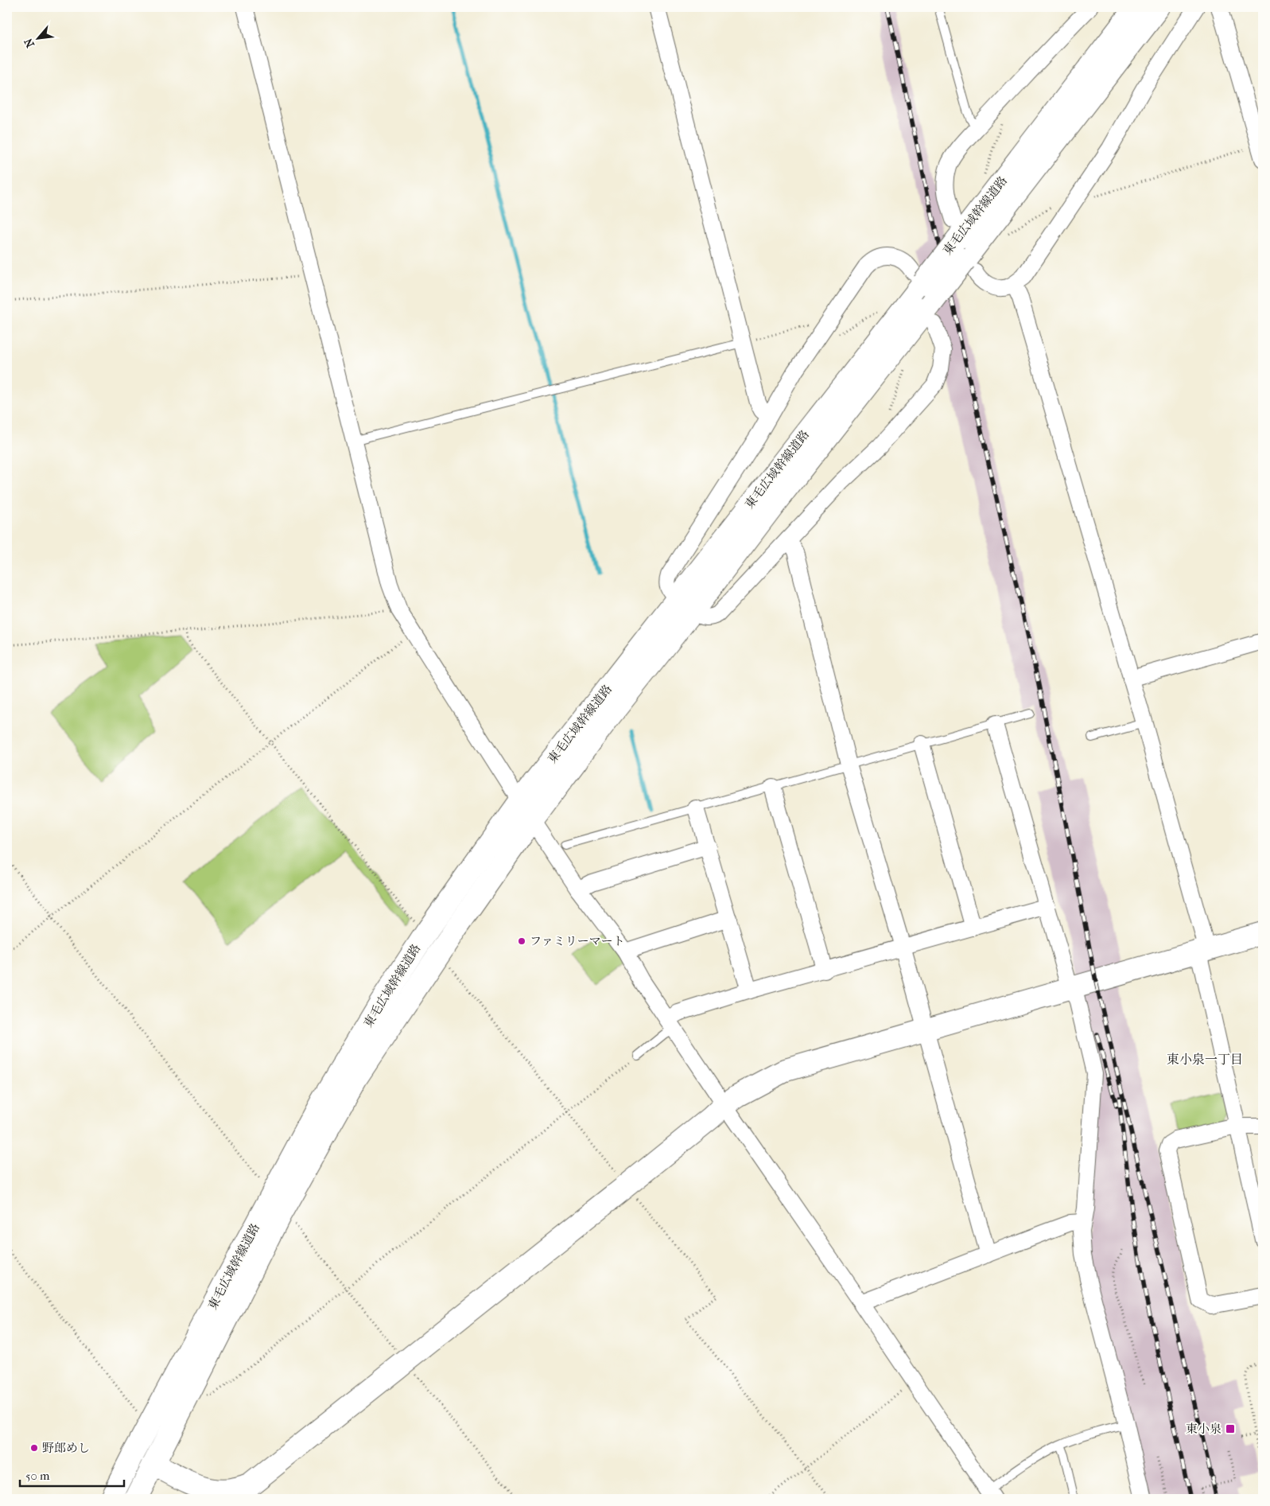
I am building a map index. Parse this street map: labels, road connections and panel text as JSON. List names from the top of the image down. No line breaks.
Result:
{"streets":{"main road":["東毛広域幹線道路"]},"districts":["東小泉一丁目"],"places":{"other":["ファミリーマート","野郎めし"],"transit":["東小泉"]},"scale_bar":"50 m","north":"bottom left"}
